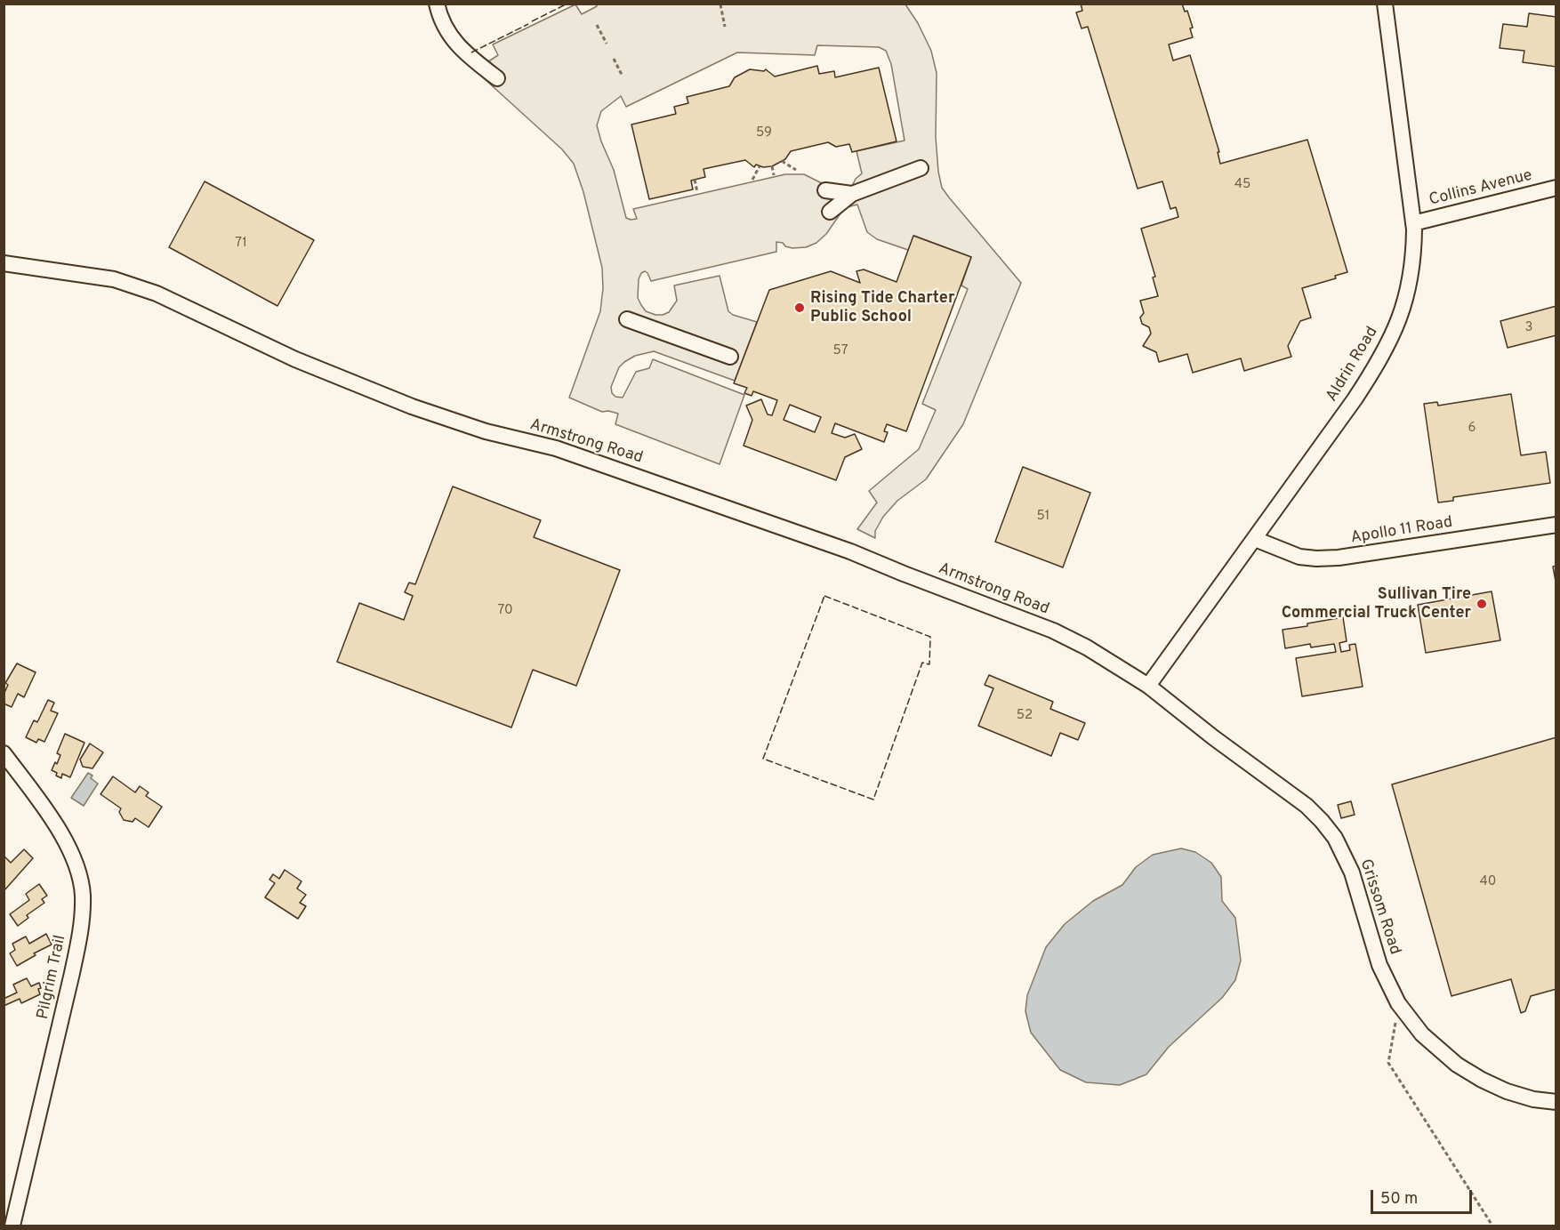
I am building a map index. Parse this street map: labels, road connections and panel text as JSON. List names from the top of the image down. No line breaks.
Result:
{"streets":{"street":["Collins Avenue","Aldrin Road","Armstrong Road","Apollo 11 Road","Grissom Road","Pilgrim Trail"]},"crossings":[["Collins Avenue","Aldrin Road"],["Aldrin Road","Armstrong Road"],["Aldrin Road","Apollo 11 Road"],["Aldrin Road","Grissom Road"],["Armstrong Road","Grissom Road"]],"places":["Rising Tide Charter Public School","Sullivan Tire Commercial Truck Center"],"house_numbers":["59","45","71","3","57","6","51","70","52","40"],"scale_bar":"50 m"}
